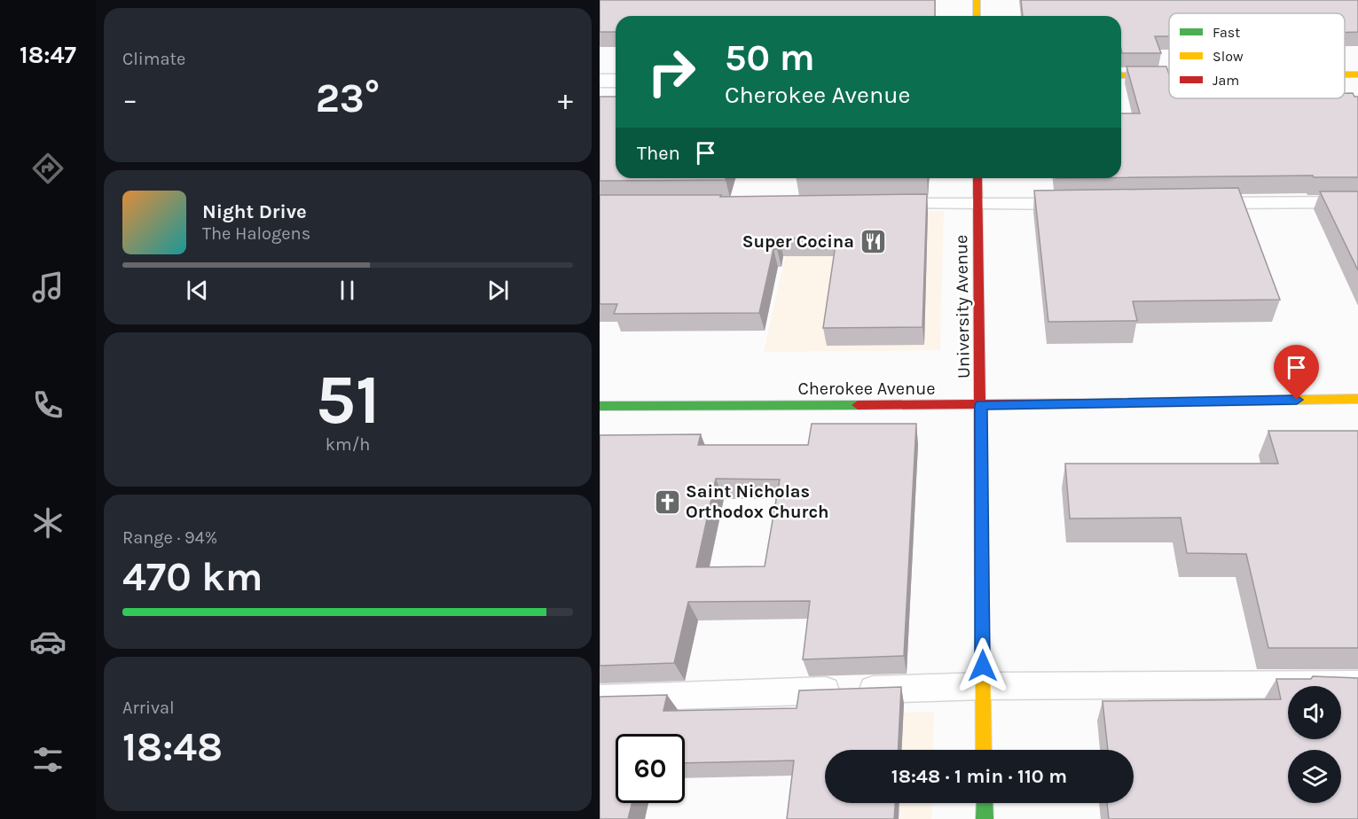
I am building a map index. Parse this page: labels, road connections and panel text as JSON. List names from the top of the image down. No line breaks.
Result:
{"streets":{"street":["University Avenue","Cherokee Avenue"]},"crossings":[["University Avenue","Cherokee Avenue"]],"places":{"restaurant":["Super Cocina"],"church":["Saint Nicholas Orthodox Church"]},"legend":["Fast","Slow","Jam"],"page":{"tabs":"18:47","tile":["Climate",["51","km/h"],["Range · 94%","470 km"],["Arrival","18:48"]],"turn":["50 m","Cherokee Avenue"],"heat":["−","23°","+"],"then":"Then","song":["Night Drive","The Halogens"],"limit":"60","trip":"18:48 · 1 min · 110 m"}}
